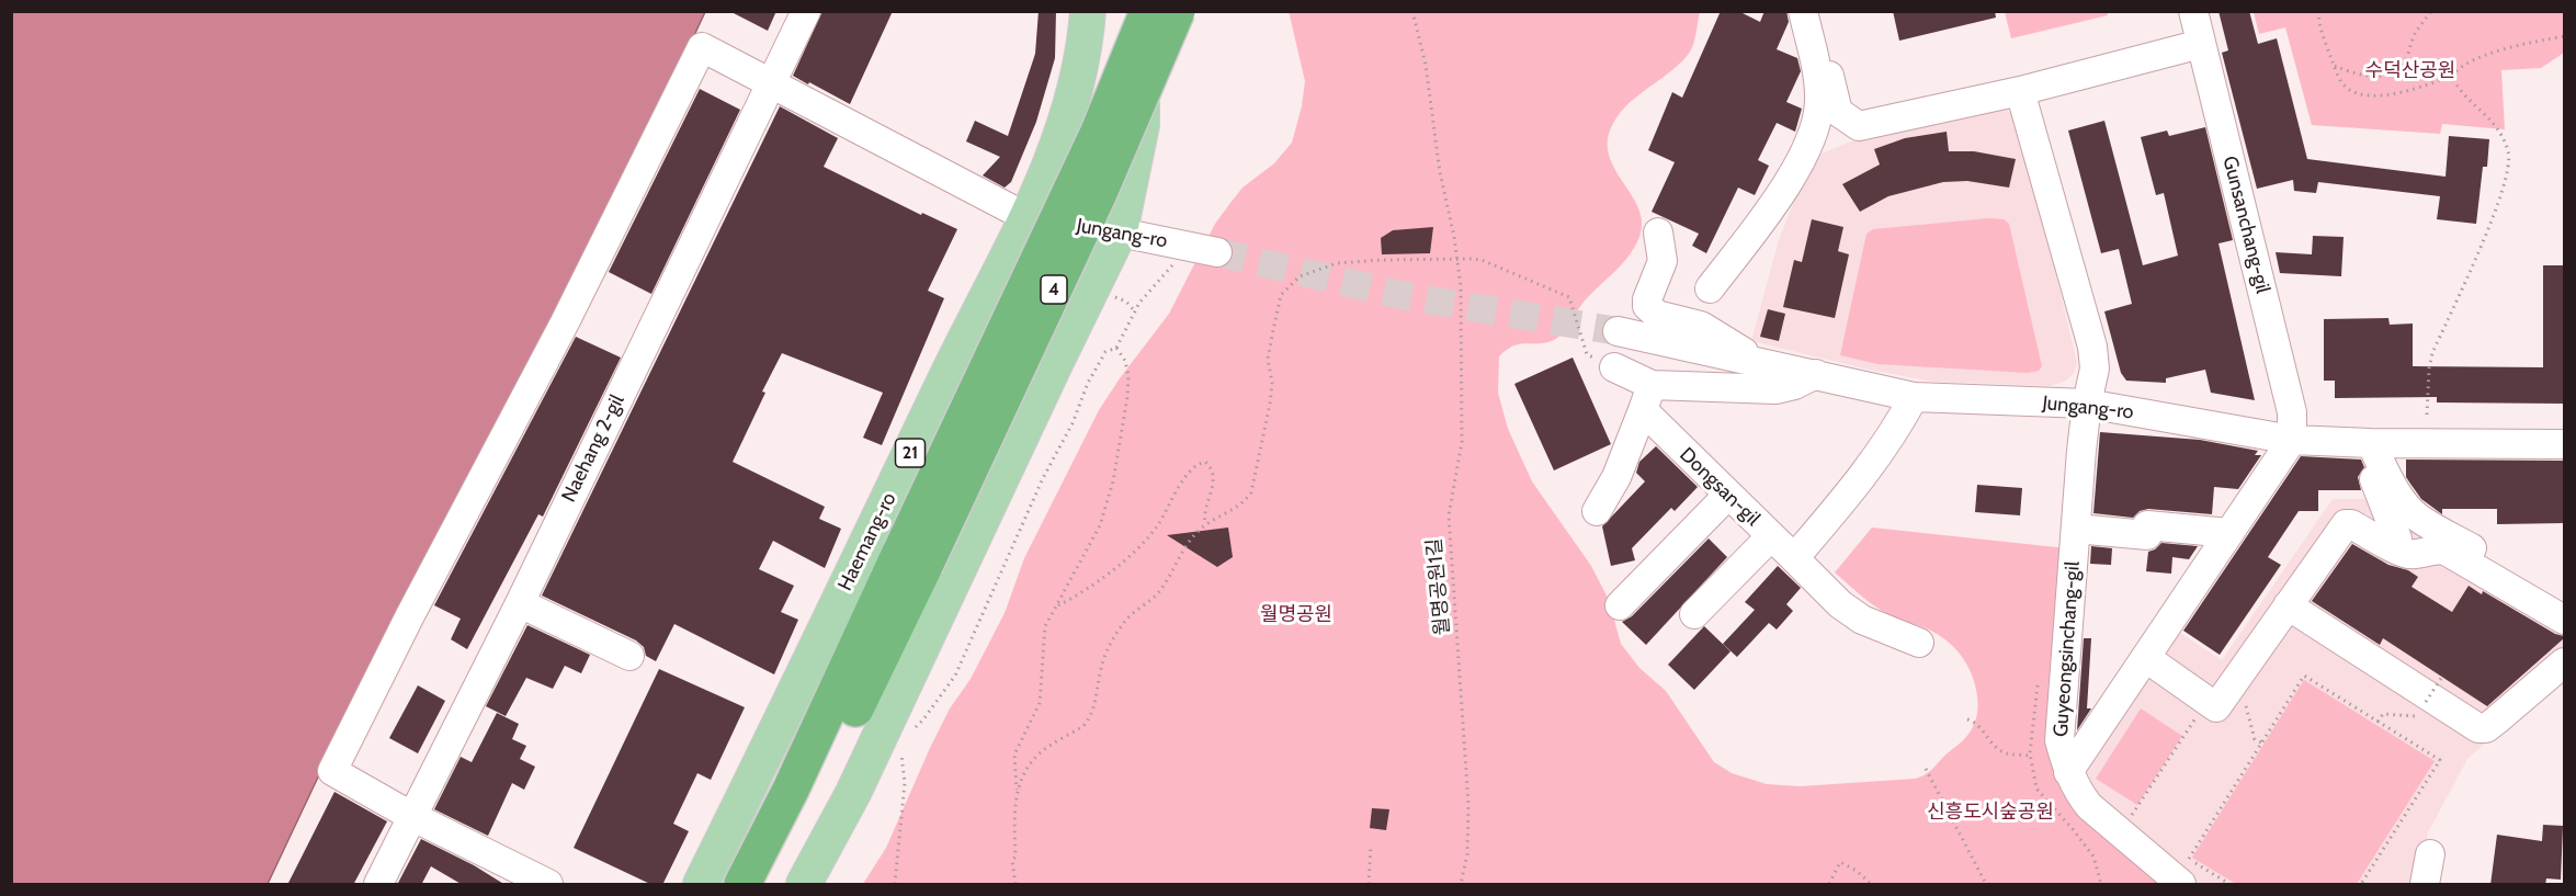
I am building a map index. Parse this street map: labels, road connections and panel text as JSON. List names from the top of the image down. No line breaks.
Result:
{"streets":{"highway":["4"],"main road":["21","Haemang-ro"],"street":["Gunsanchang-gil","Jungang-ro","Naehang 2-gil","Dongsan-gil","Guyeongsinchang-gil"],"path":["월명공원1길"]},"crossings":[["Gunsanchang-gil","Jungang-ro"],["Jungang-ro","Naehang 2-gil"],["Jungang-ro","Haemang-ro"],["Jungang-ro","Guyeongsinchang-gil"]],"parks":["수덕산공원","월명공원","신흥도시숲공원"]}
